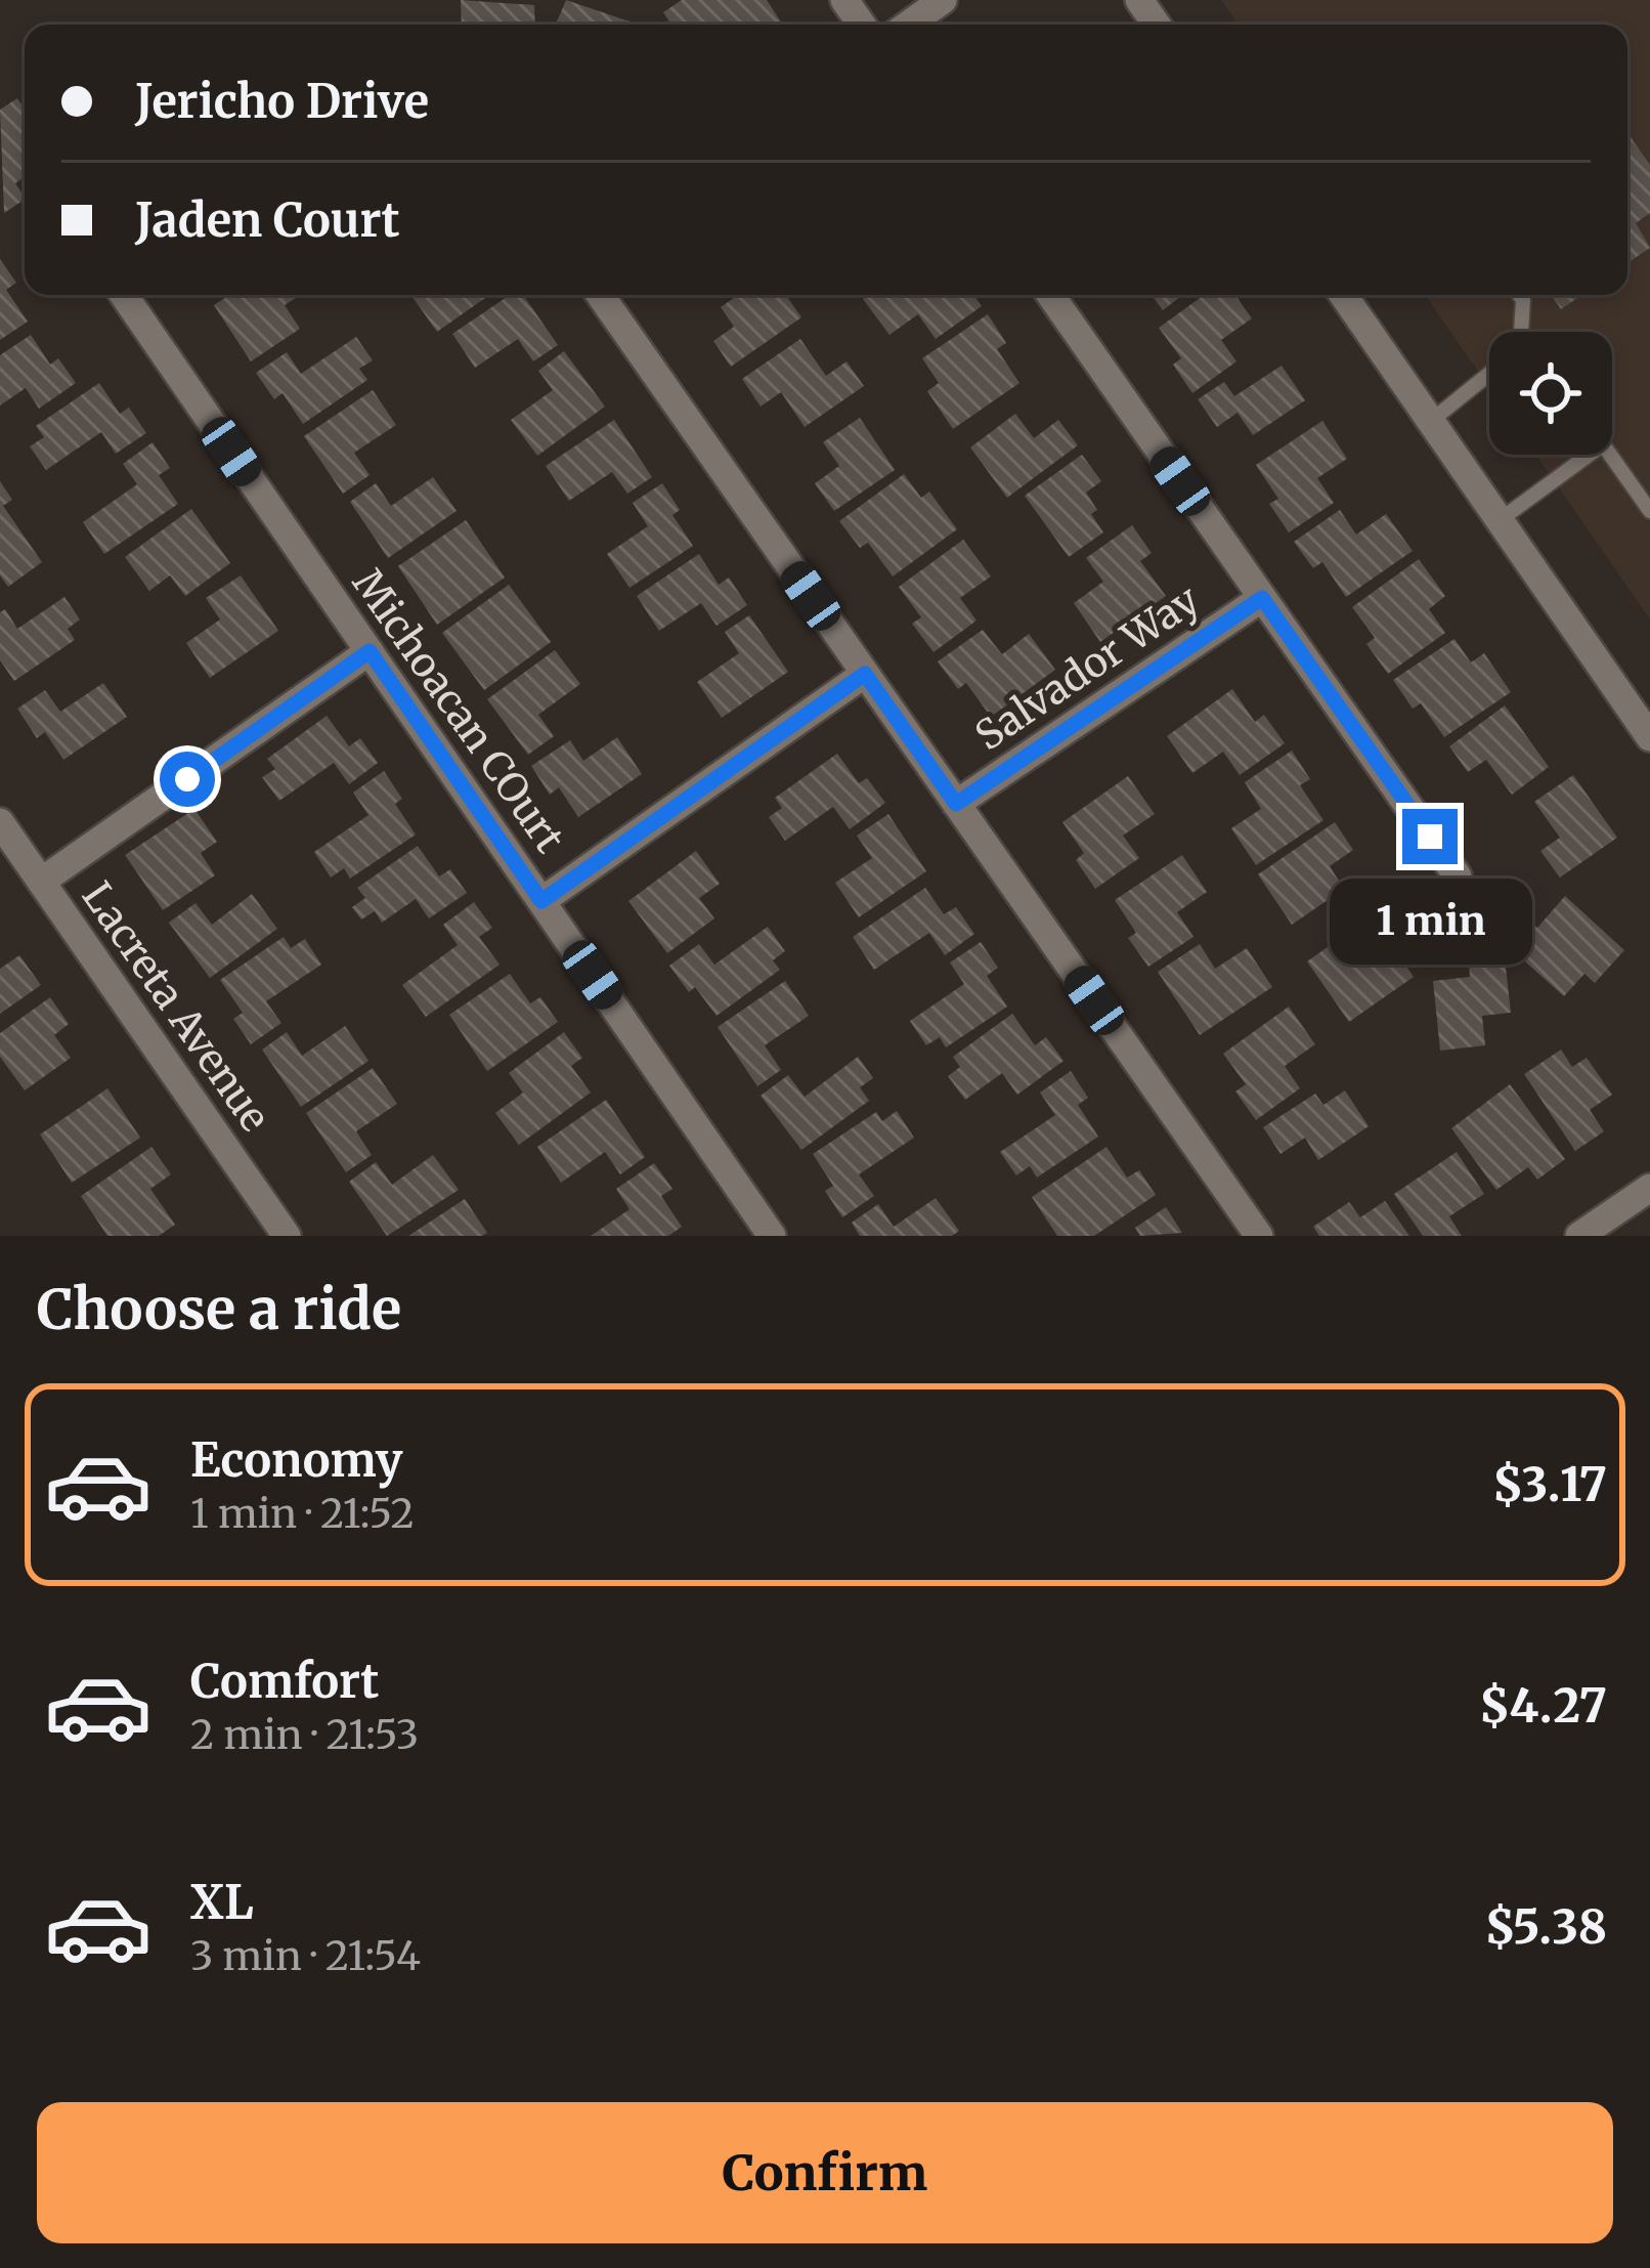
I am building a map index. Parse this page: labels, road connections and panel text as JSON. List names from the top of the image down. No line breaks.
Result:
{"streets":{"street":["Salvador Way","Michoacan COurt","Lacreta Avenue"]},"page":{"banner":["Jericho Drive","Jaden Court"],"bubble":"1 min","heading":"Choose a ride","list":[{"name":"Economy","note":"1 min · 21:52","value":"$3.17"},{"name":"Comfort","note":"2 min · 21:53","value":"$4.27"},{"name":"XL","note":"3 min · 21:54","value":"$5.38"}],"buttons":"Confirm"}}
